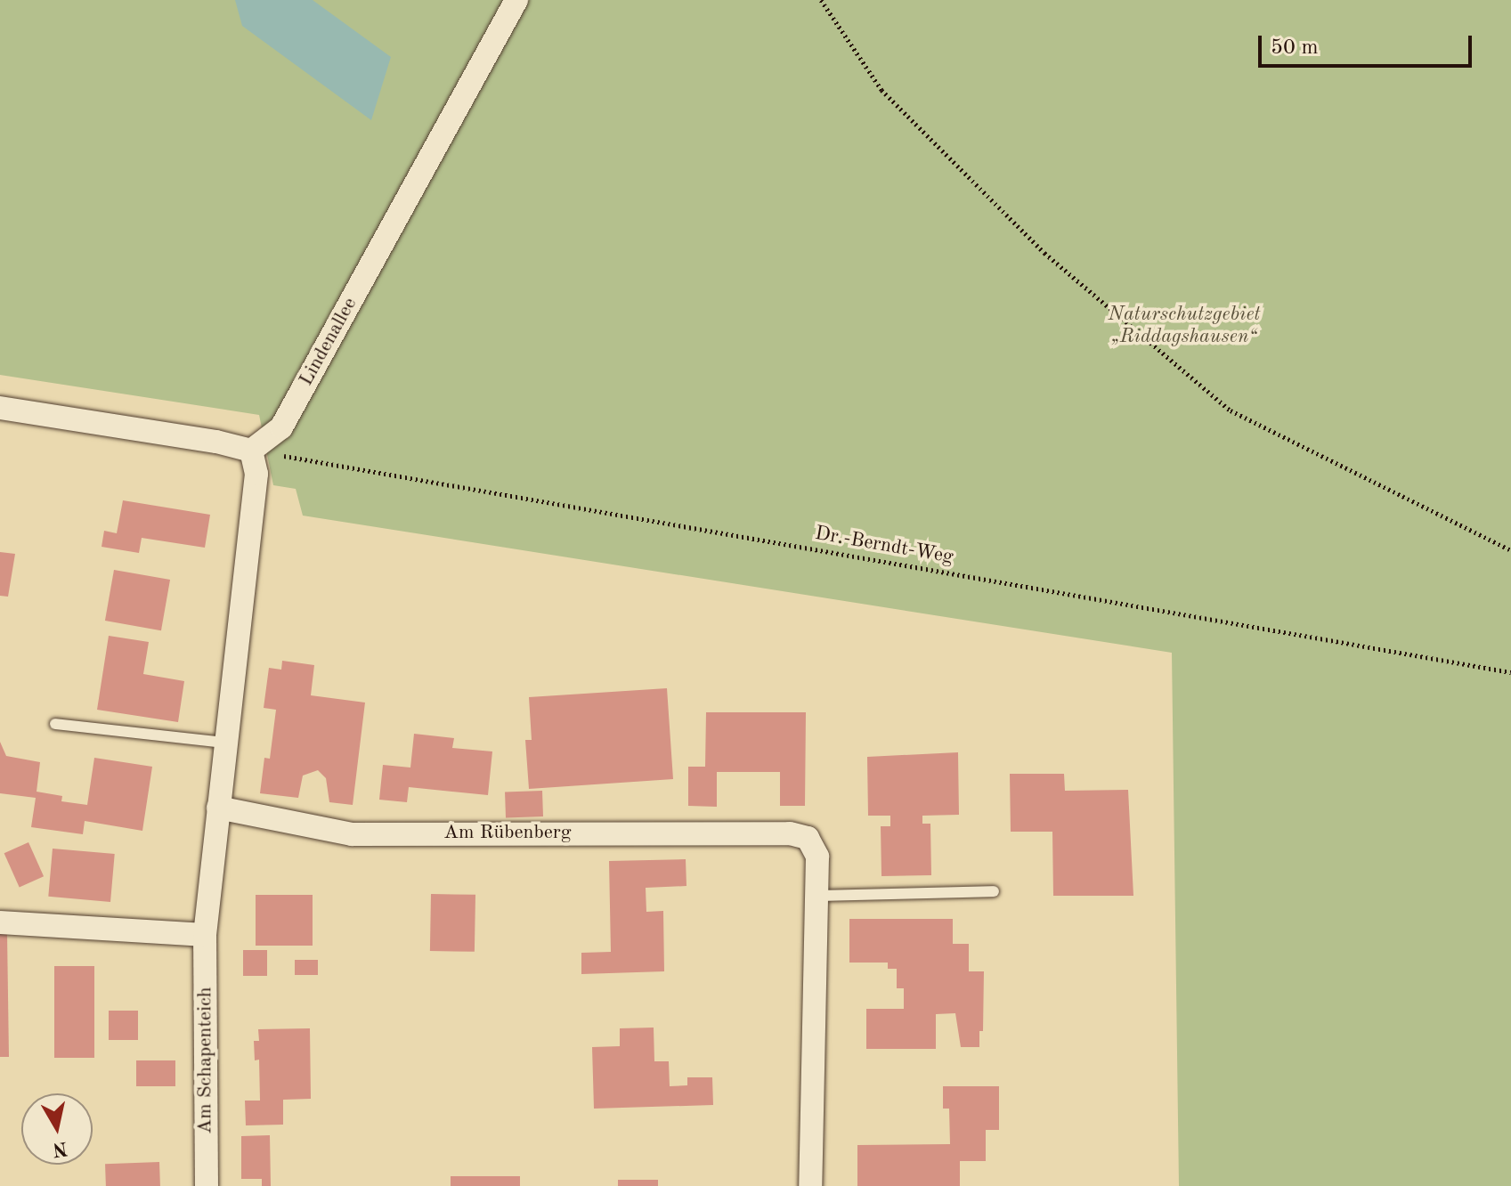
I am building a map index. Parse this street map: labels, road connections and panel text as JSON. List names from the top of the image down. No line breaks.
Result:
{"streets":{"street":["Lindenallee","Am Rübenberg","Am Schapenteich"],"path":["Dr.-Berndt-Weg"]},"crossings":[["Lindenallee","Dr.-Berndt-Weg"],["Am Rübenberg","Am Schapenteich"]],"parks":["Naturschutzgebiet „Riddagshausen“"],"scale_bar":"50 m","north":"bottom"}
